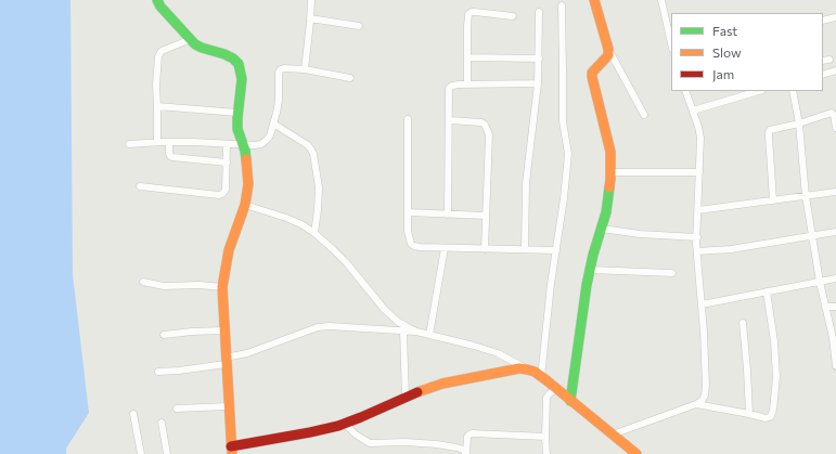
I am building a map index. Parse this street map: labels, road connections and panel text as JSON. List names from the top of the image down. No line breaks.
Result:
{"legend":["Fast","Slow","Jam"]}
